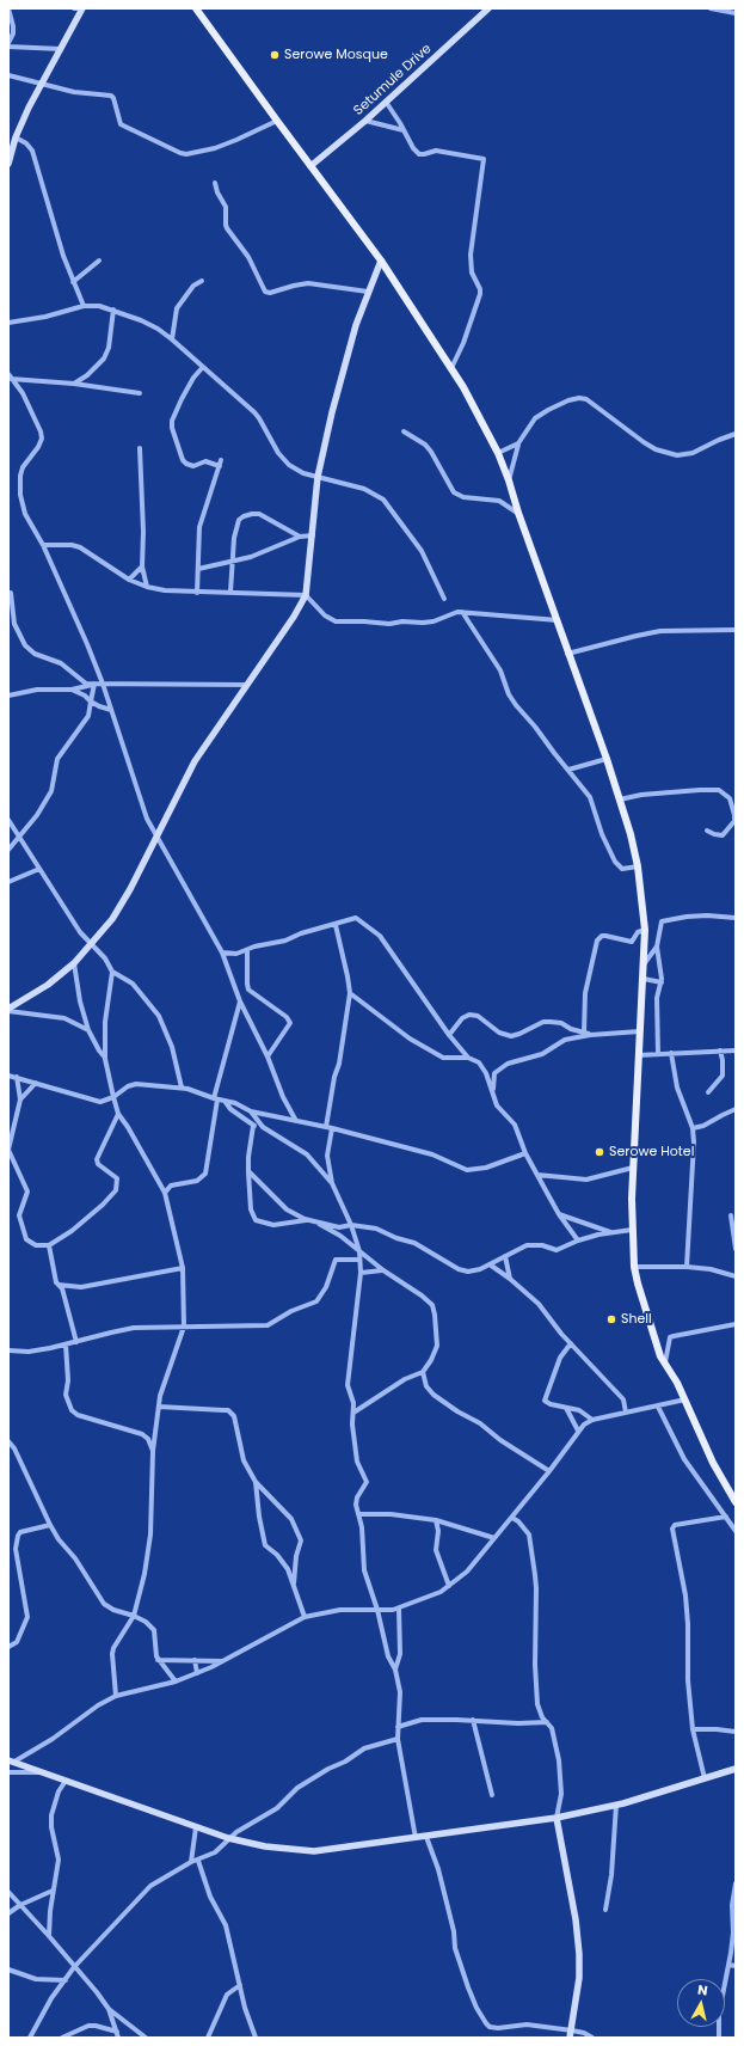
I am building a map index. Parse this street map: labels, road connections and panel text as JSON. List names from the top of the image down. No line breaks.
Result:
{"streets":{"street":["Setumule Drive"]},"places":["Serowe Mosque","Serowe Hotel","Shell"],"north":"top"}
